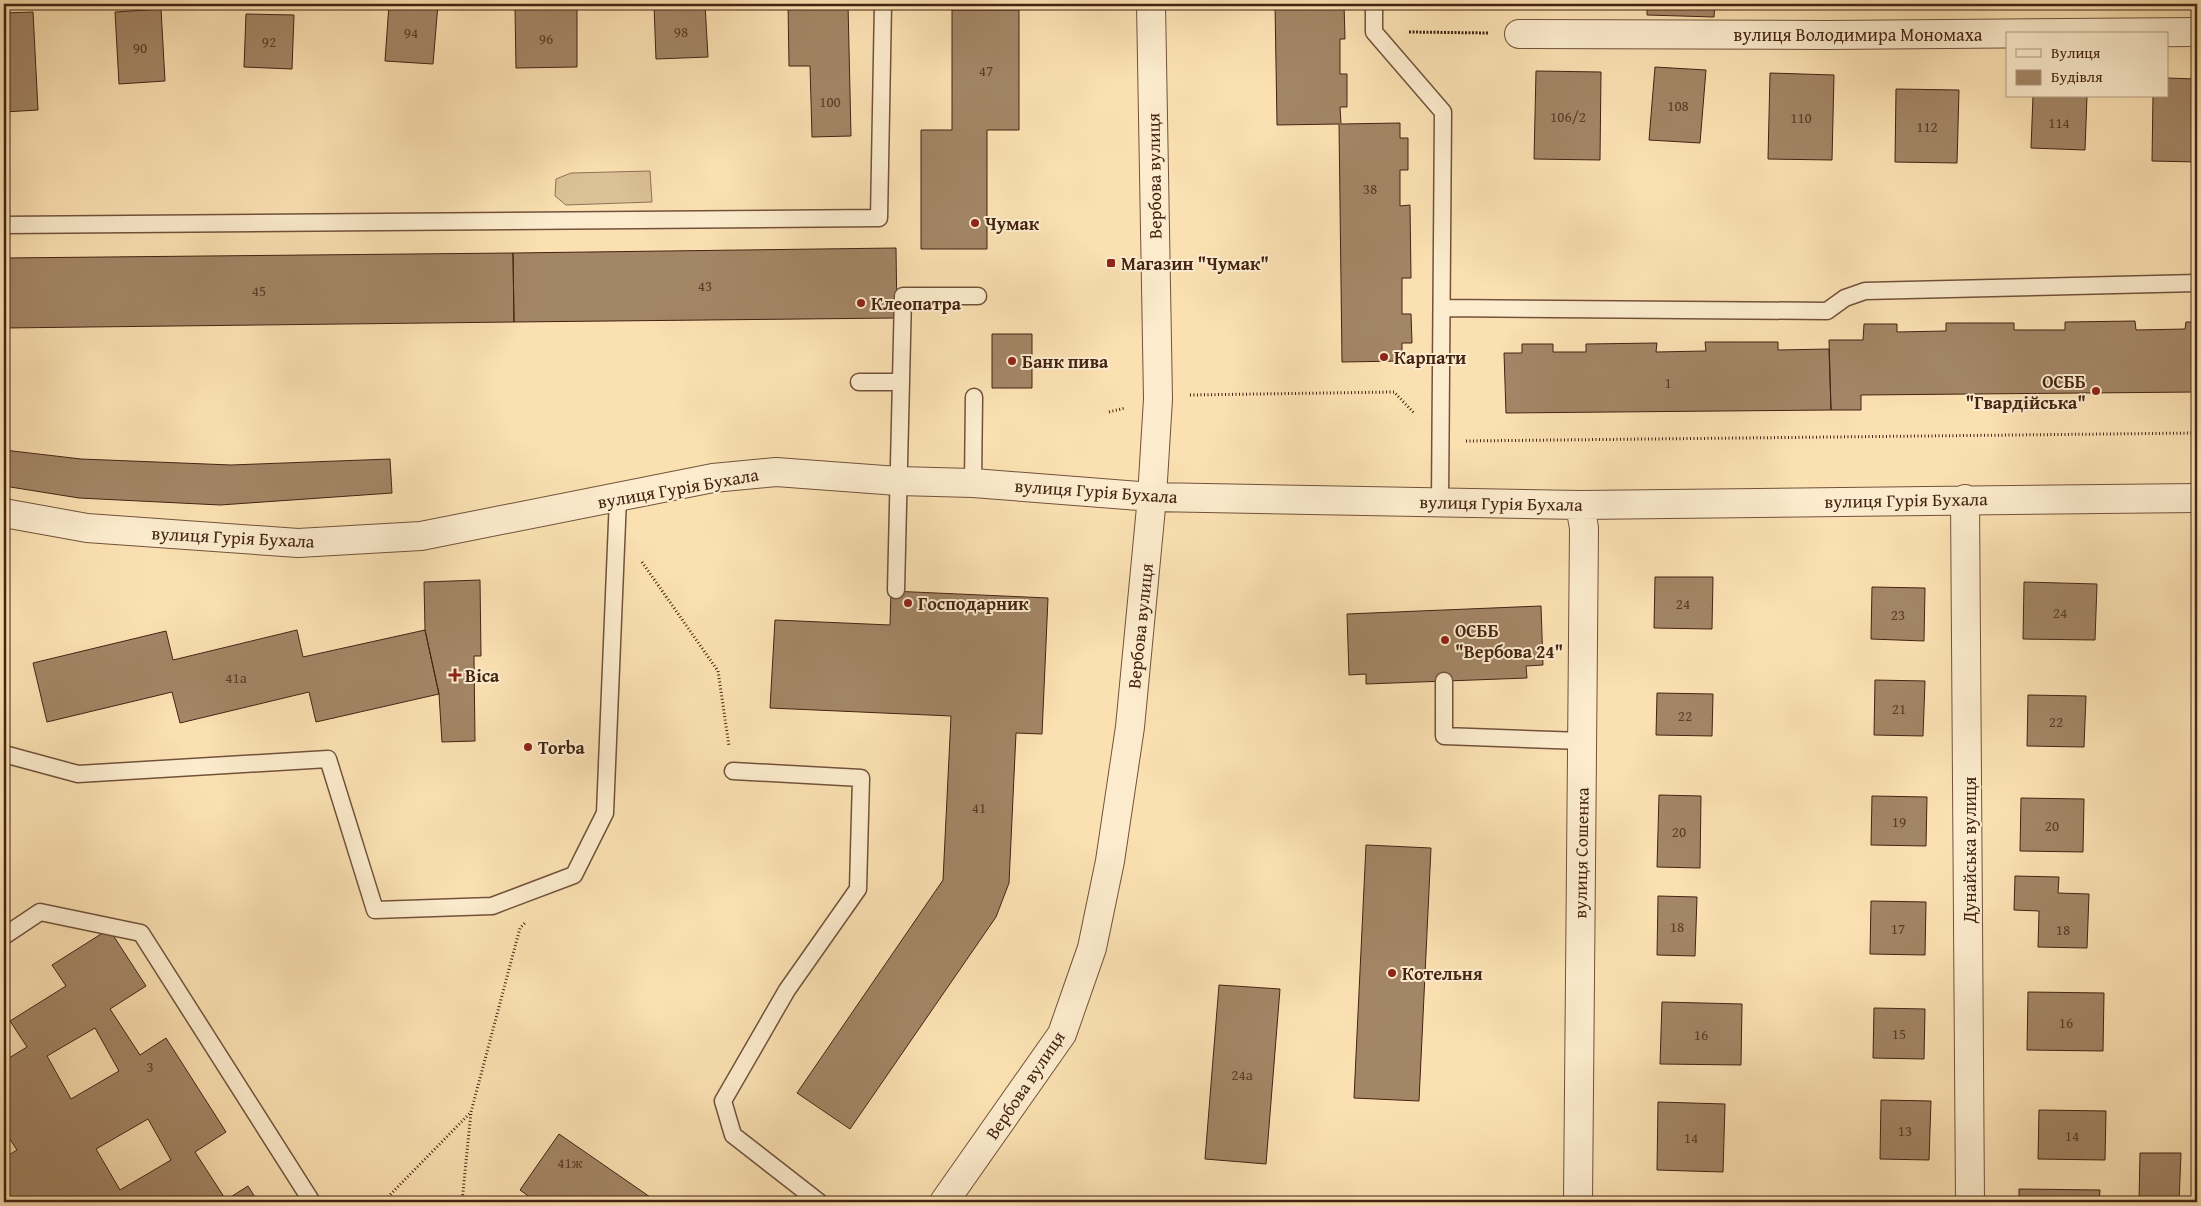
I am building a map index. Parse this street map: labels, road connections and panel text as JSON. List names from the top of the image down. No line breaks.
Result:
{"streets":{"street":["вулиця Володимира Мономаха","Вербова вулиця","вулиця Гурія Бухала","Дунайська вулиця","вулиця Сошенка"]},"crossings":[["Вербова вулиця","вулиця Гурія Бухала"],["вулиця Гурія Бухала","Дунайська вулиця"],["вулиця Гурія Бухала","вулиця Сошенка"]],"places":{"other":["Чумак","Клеопатра","Карпати","Банк пива","ОСББ \"Гвардійська\"","Господарник","ОСББ \"Вербова 24\"","Torba","Котельня"],"transit":["Магазин \"Чумак\""],"health":["Віса"]},"house_numbers":["98","94","96","92","90","47","100","108","106/2","110","114","112","38","43","45","1","24","24","23","41а","21","22","22","41","19","20","20","18","17","18","16","15","16","3","24а","13","14","14","41ж"],"legend":["Вулиця","Будівля"]}
